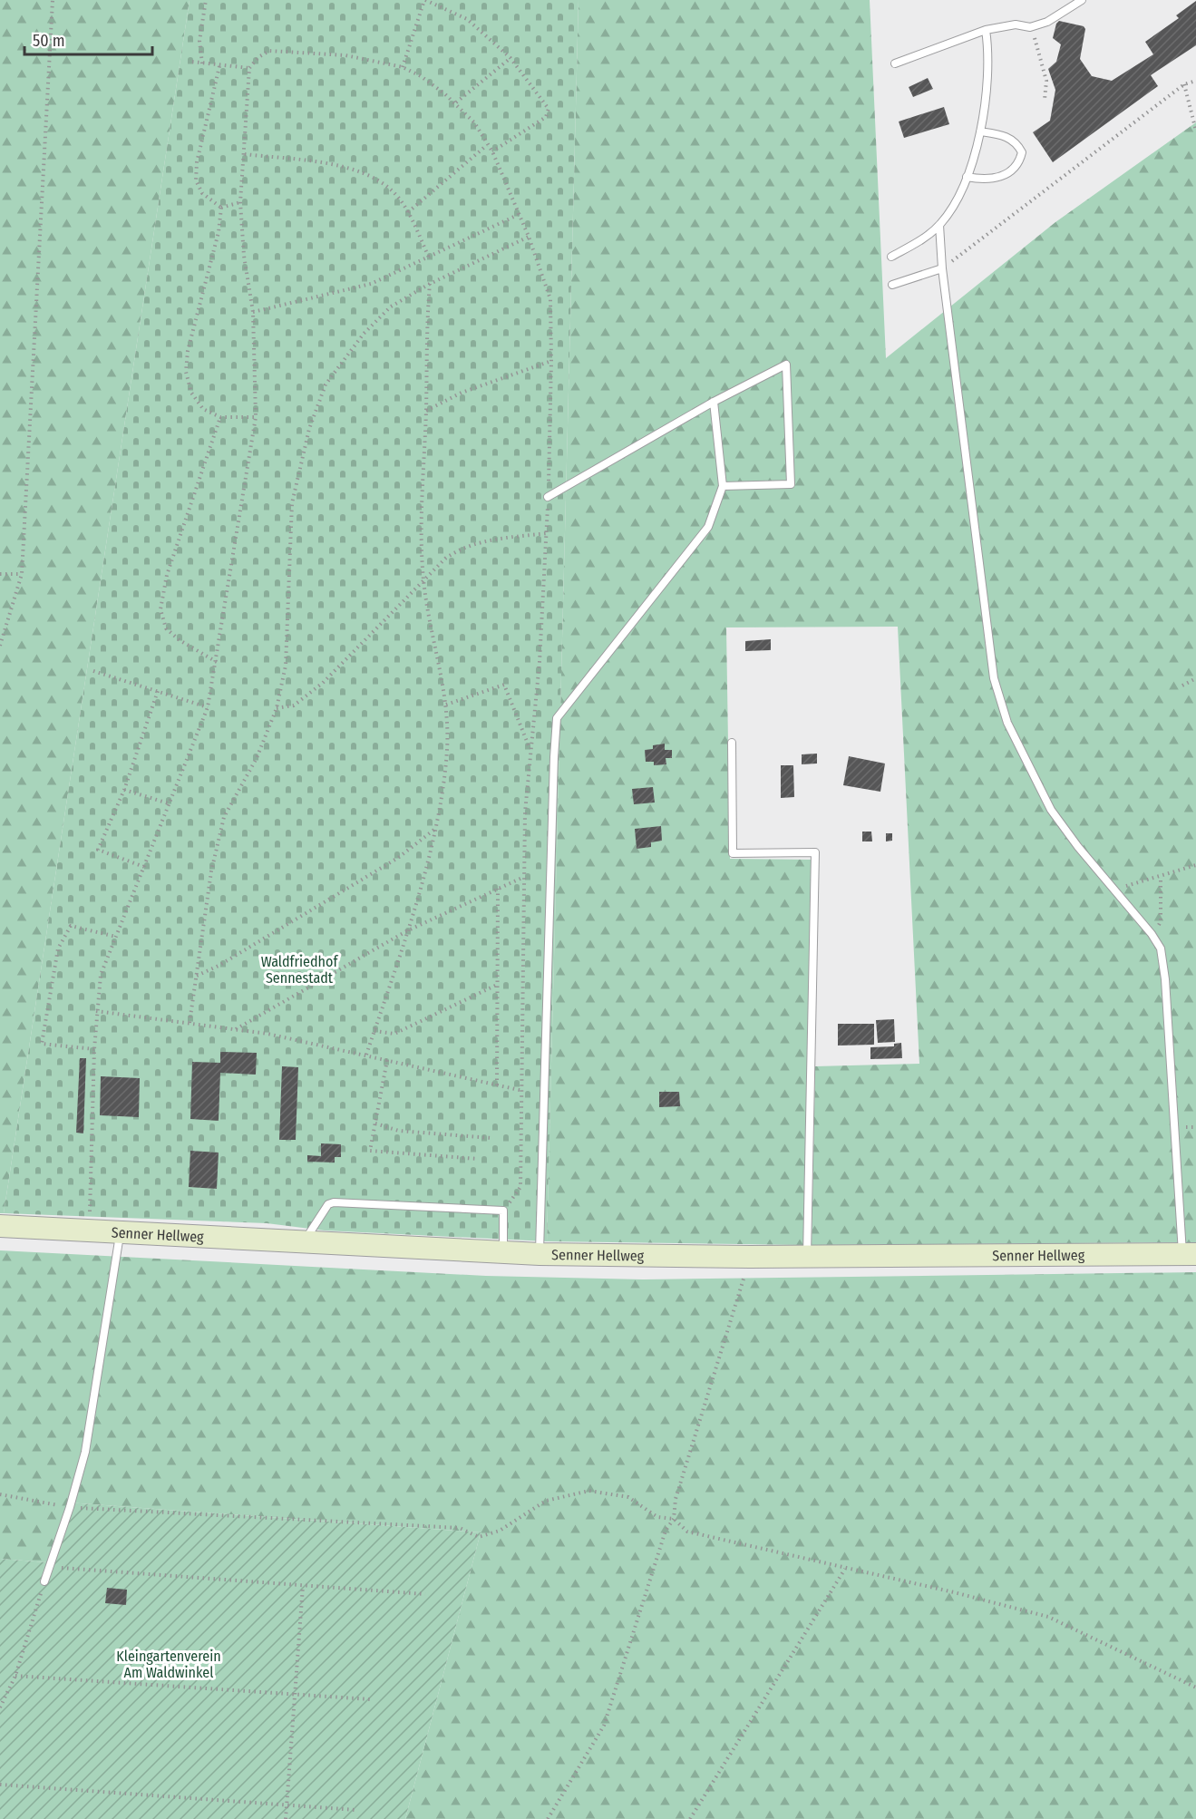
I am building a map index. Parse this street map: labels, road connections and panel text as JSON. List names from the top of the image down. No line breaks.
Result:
{"streets":{"street":["Senner Hellweg"]},"parks":["Waldfriedhof Sennestadt","Kleingartenverein Am Waldwinkel"],"scale_bar":"50 m"}
